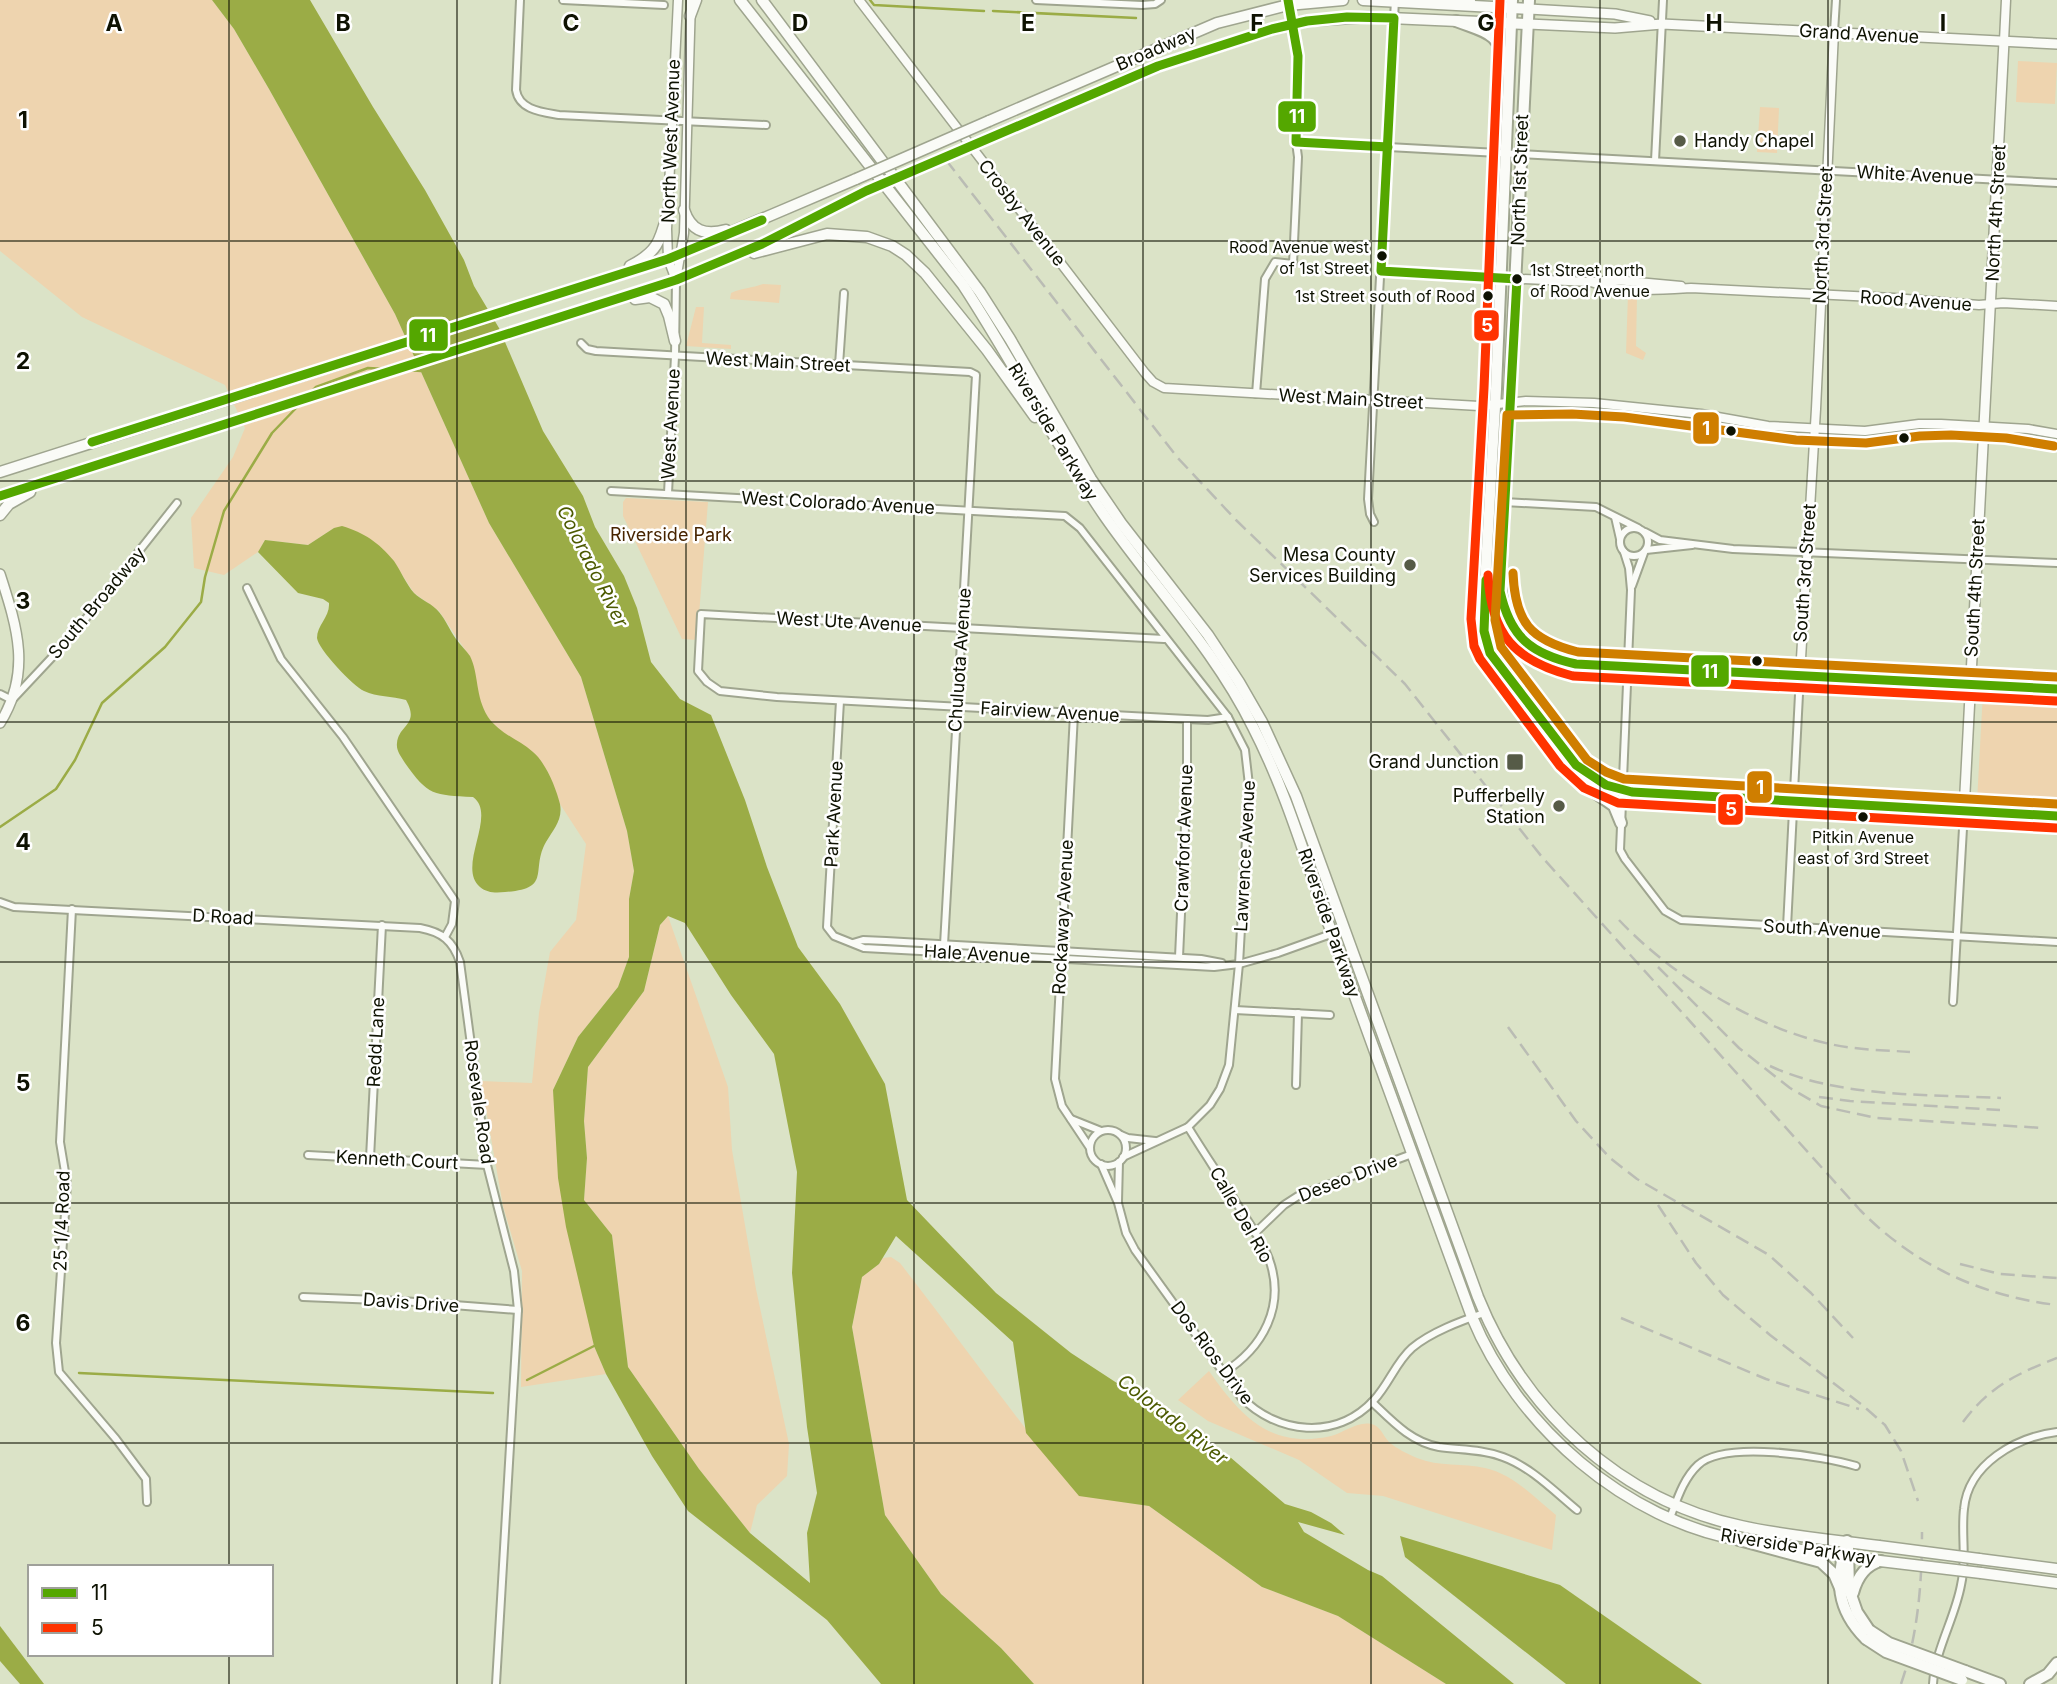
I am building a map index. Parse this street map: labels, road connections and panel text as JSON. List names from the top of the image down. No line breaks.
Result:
{"streets":{"highway":["North 1st Street"],"main road":["Grand Avenue","Broadway","North 4th Street","Riverside Parkway","South 4th Street"],"street":["North West Avenue","White Avenue","Crosby Avenue","North 3rd Street","Rood Avenue","West Main Street","West Avenue","West Colorado Avenue","South 3rd Street","South Broadway","West Ute Avenue","Chuluota Avenue","Fairview Avenue","Park Avenue","Crawford Avenue","Lawrence Avenue","D Road","Rockaway Avenue","South Avenue","Hale Avenue","Redd Lane","Rosevale Road","Kenneth Court","Deseo Drive","Calle Del Rio","25 1/4 Road","Davis Drive","Dos Rios Drive"]},"crossings":[["Grand Avenue","Broadway"],["Grand Avenue","North 1st Street"],["Grand Avenue","North 4th Street"],["Grand Avenue","North 3rd Street"],["Broadway","North West Avenue"],["North West Avenue","West Main Street"],["North West Avenue","West Avenue"],["White Avenue","North 1st Street"],["White Avenue","North 4th Street"],["White Avenue","North 3rd Street"],["North 1st Street","Rood Avenue"],["North 1st Street","West Main Street"],["North 1st Street","South Avenue"],["Crosby Avenue","West Main Street"],["North 4th Street","Rood Avenue"],["North 4th Street","West Main Street"],["North 4th Street","South 4th Street"],["North 3rd Street","Rood Avenue"],["North 3rd Street","West Main Street"],["North 3rd Street","South 3rd Street"],["West Main Street","West Avenue"],["West Main Street","South 3rd Street"],["West Main Street","South 4th Street"],["West Main Street","Chuluota Avenue"],["West Avenue","West Colorado Avenue"],["Riverside Parkway","Hale Avenue"],["Riverside Parkway","Deseo Drive"],["Riverside Parkway","Dos Rios Drive"],["West Colorado Avenue","Chuluota Avenue"],["West Colorado Avenue","Lawrence Avenue"],["South 3rd Street","South Avenue"],["South 4th Street","South Avenue"],["West Ute Avenue","Chuluota Avenue"],["West Ute Avenue","Fairview Avenue"],["West Ute Avenue","Lawrence Avenue"],["Chuluota Avenue","Fairview Avenue"],["Chuluota Avenue","Hale Avenue"],["Fairview Avenue","Park Avenue"],["Fairview Avenue","Crawford Avenue"],["Fairview Avenue","Lawrence Avenue"],["Fairview Avenue","Rockaway Avenue"],["Park Avenue","Hale Avenue"],["Crawford Avenue","Hale Avenue"],["Lawrence Avenue","Rockaway Avenue"],["Lawrence Avenue","Hale Avenue"],["Lawrence Avenue","Calle Del Rio"],["Lawrence Avenue","Dos Rios Drive"],["D Road","Redd Lane"],["D Road","Rosevale Road"],["D Road","25 1/4 Road"],["Rockaway Avenue","Hale Avenue"],["Rockaway Avenue","Dos Rios Drive"],["Redd Lane","Kenneth Court"],["Rosevale Road","Kenneth Court"],["Rosevale Road","Davis Drive"],["Deseo Drive","Calle Del Rio"],["Calle Del Rio","Dos Rios Drive"]],"water":["Colorado River"],"parks":["Riverside Park"],"places":{"other":["Handy Chapel","Rood Avenue west of 1st Street","1st Street north of Rood Avenue","1st Street south of Rood","Mesa County Services Building","Pufferbelly Station","Pitkin Avenue east of 3rd Street"],"transit":["Grand Junction"]},"lines":["transit line 11","transit line 5","transit line 1"],"legend":["11","5"],"grid":{"columns":["A","B","C","D","E","F","G","H","I"],"rows":["1","2","3","4","5","6"]}}
